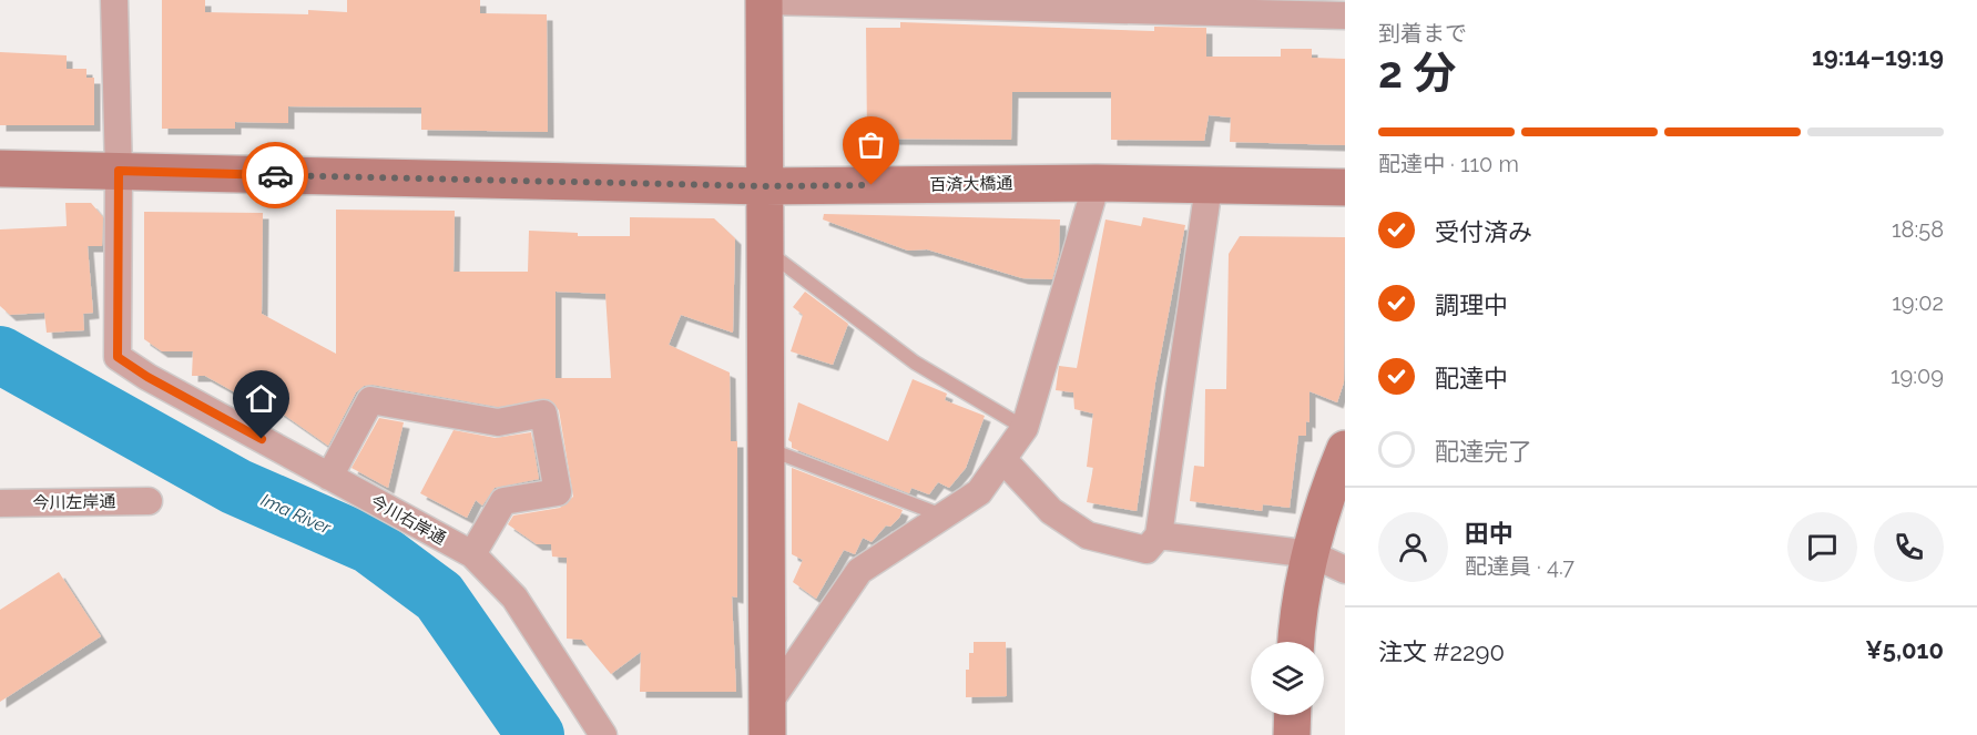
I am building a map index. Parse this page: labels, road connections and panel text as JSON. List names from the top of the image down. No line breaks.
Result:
{"streets":{"street":["百済大橋通","今川左岸通","今川右岸通"]},"crossings":[["百済大橋通","今川右岸通"]],"water":["Ima River"],"page":{"heading":["2 分","到着まで","19:14–19:19"],"panel":["田中","配達員 · 4.7","注文 #2290","¥5,010"],"bar":"配達中 · 110 m","list":[["受付済み","18:58"],["調理中","19:02"],["配達中","19:09"],"配達完了"]}}
